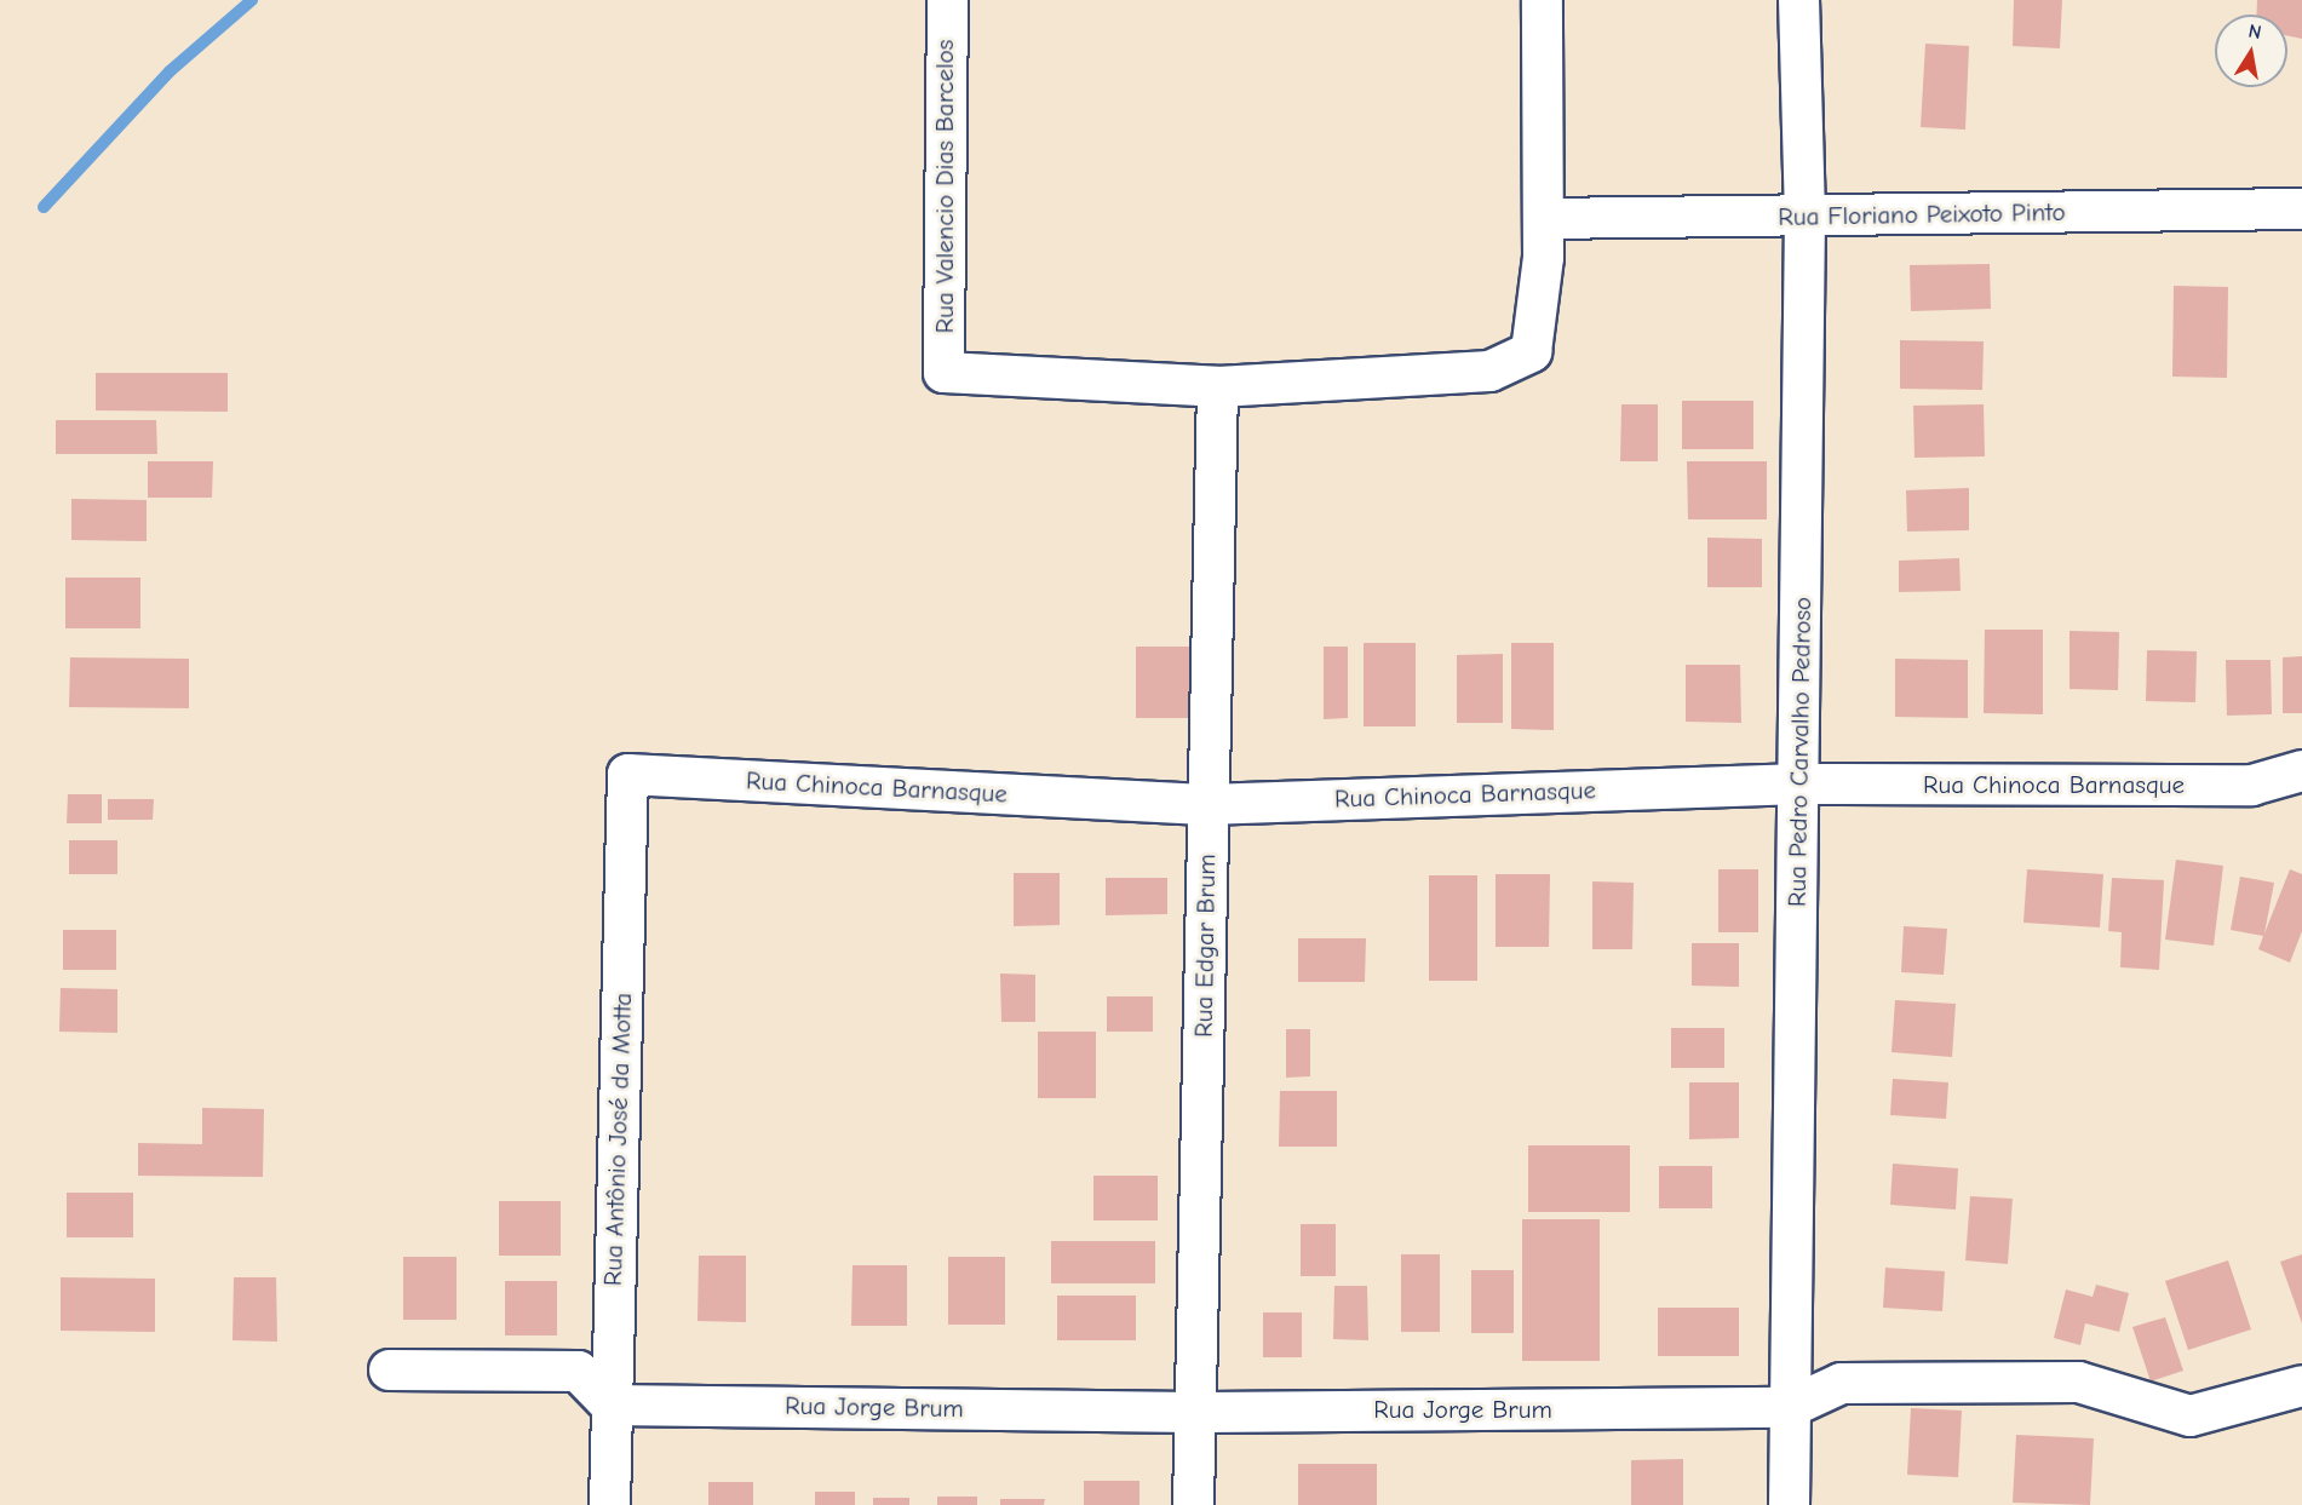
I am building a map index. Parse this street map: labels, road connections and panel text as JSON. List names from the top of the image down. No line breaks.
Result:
{"streets":{"street":["Rua Valencio Dias Barcelos","Rua Floriano Peixoto Pinto","Rua Pedro Carvalho Pedroso","Rua Chinoca Barnasque","Rua Edgar Brum","Rua Antônio José da Motta","Rua Jorge Brum"]},"crossings":[["Rua Valencio Dias Barcelos","Rua Edgar Brum"],["Rua Floriano Peixoto Pinto","Rua Pedro Carvalho Pedroso"],["Rua Pedro Carvalho Pedroso","Rua Chinoca Barnasque"],["Rua Pedro Carvalho Pedroso","Rua Jorge Brum"],["Rua Chinoca Barnasque","Rua Edgar Brum"],["Rua Chinoca Barnasque","Rua Antônio José da Motta"],["Rua Edgar Brum","Rua Jorge Brum"],["Rua Antônio José da Motta","Rua Jorge Brum"]],"north":"top"}
